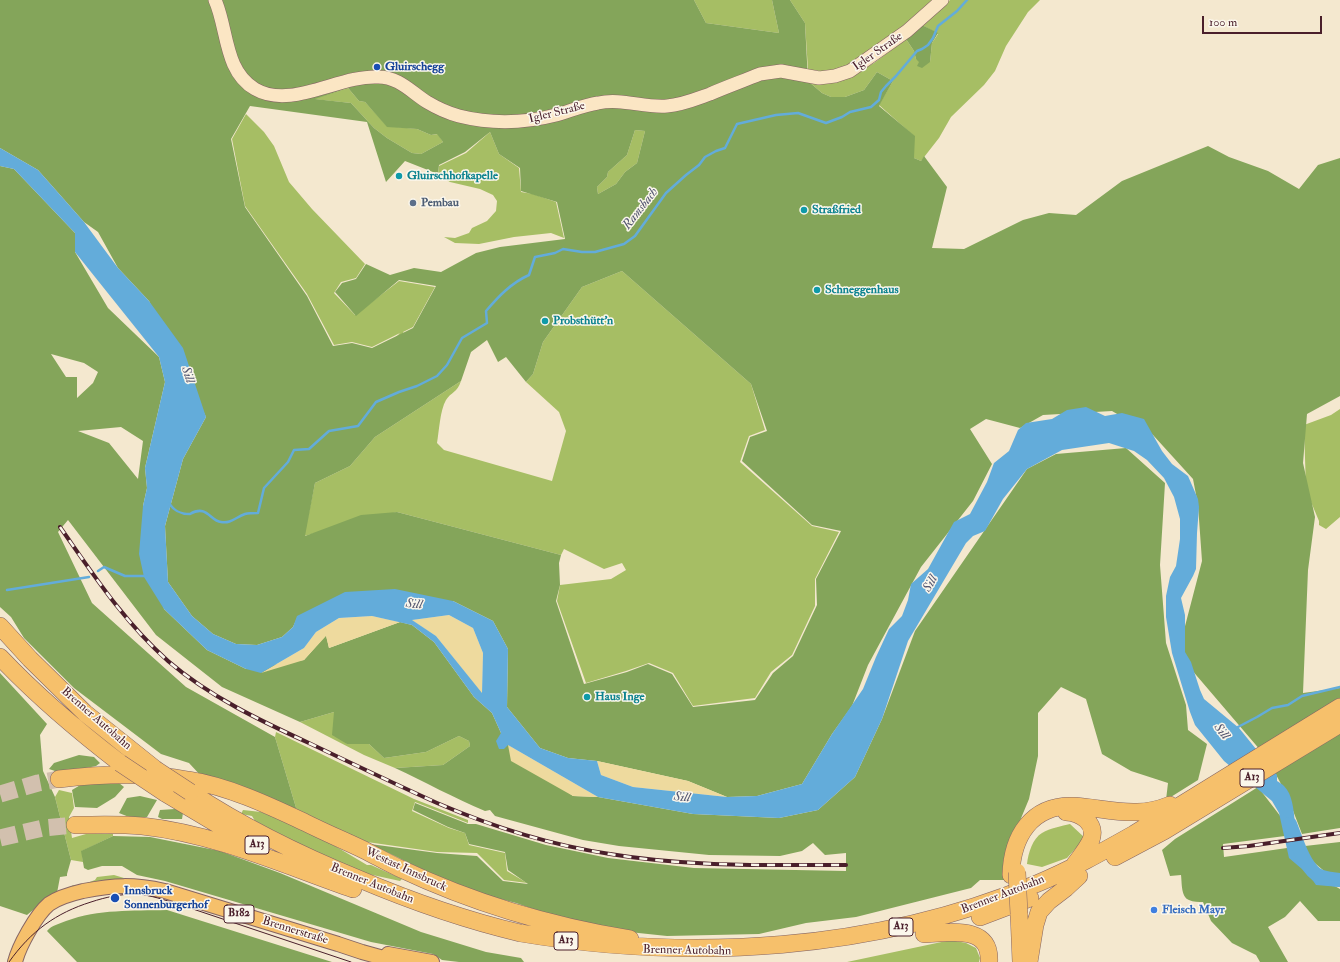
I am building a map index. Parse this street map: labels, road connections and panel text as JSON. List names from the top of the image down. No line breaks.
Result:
{"streets":{"highway":["Brenner Autobahn","A13","Westast Innsbruck"],"main road":["Igler Straße","B182","Brennerstraße"]},"crossings":[["Brenner Autobahn","A13"],["Brenner Autobahn","Westast Innsbruck"]],"water":["Ramsbach","Sill"],"places":["Gluirschegg","Gluirschhofkapelle","Pembau","Straßfried","Schneggenhaus","Probsthütt'n","Haus Inge","Innsbruck Sonnenburgerhof","Fleisch Mayr"],"scale_bar":"100 m"}
